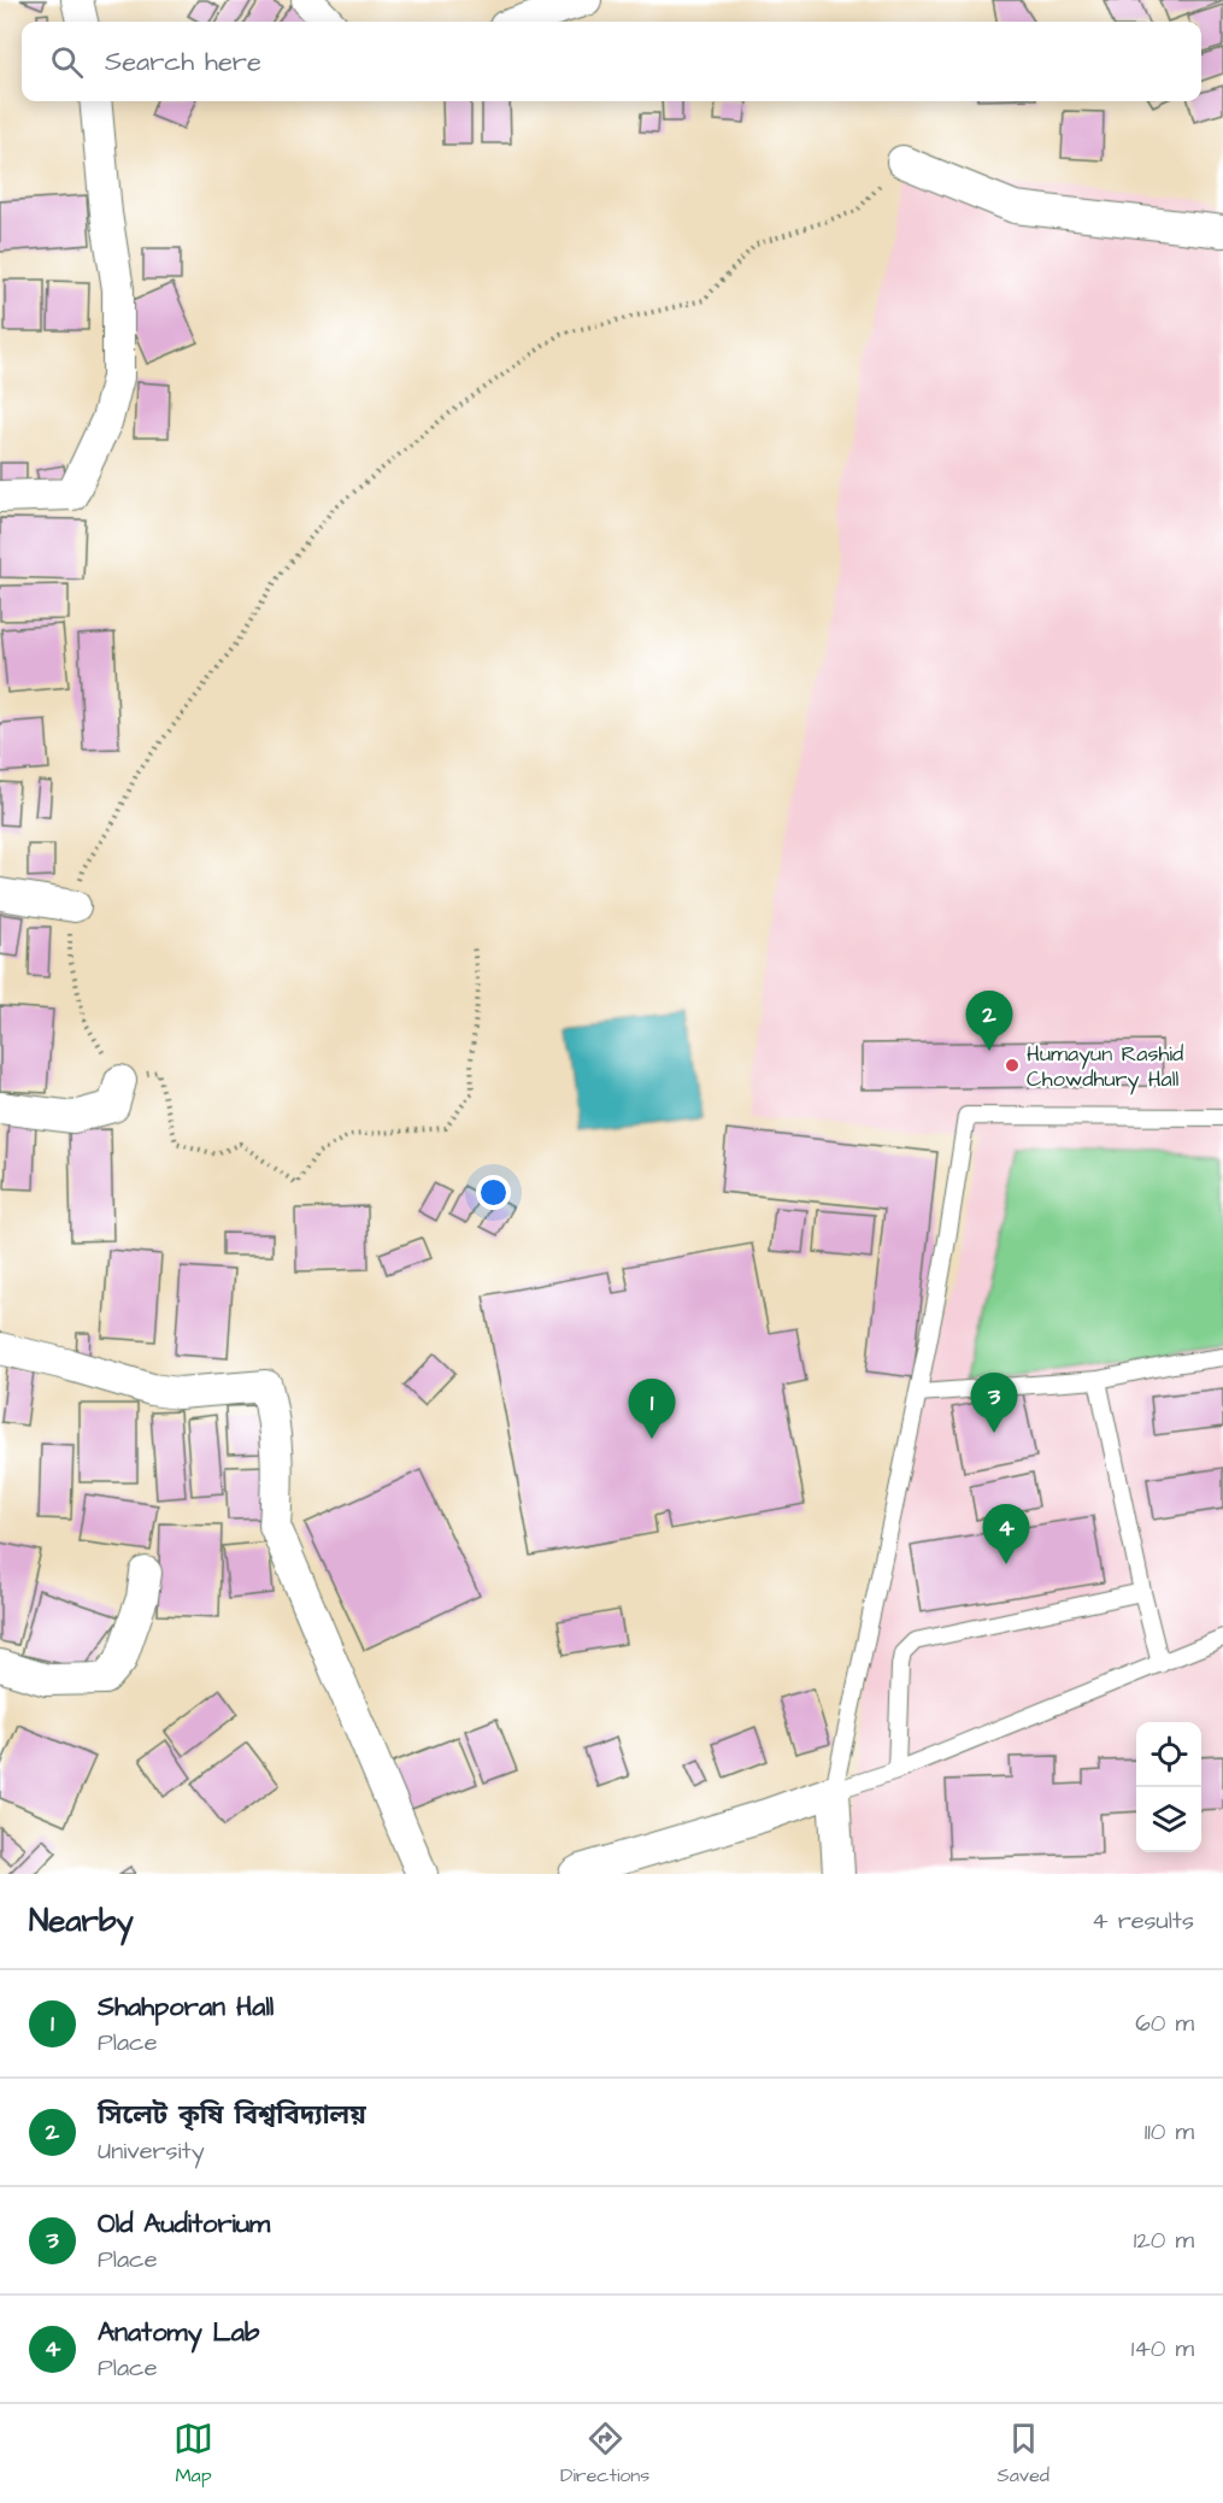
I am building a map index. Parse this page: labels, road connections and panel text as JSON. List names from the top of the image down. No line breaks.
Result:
{"places":["Humayun Rashid Chowdhury Hall"],"page":{"search":"Search here","pins":["2","3","1","4"],"heading":["Nearby","4 results"],"list":[{"mark":"1","name":"Shahporan Hall","note":"Place","value":"60 m"},{"mark":"2","name":"সিলেট কৃষি বিশ্ববিদ্যালয়","note":"University","value":"110 m"},{"mark":"3","name":"Old Auditorium","note":"Place","value":"120 m"},{"mark":"4","name":"Anatomy Lab","note":"Place","value":"140 m"}],"nav":["Map","Directions","Saved"]}}
